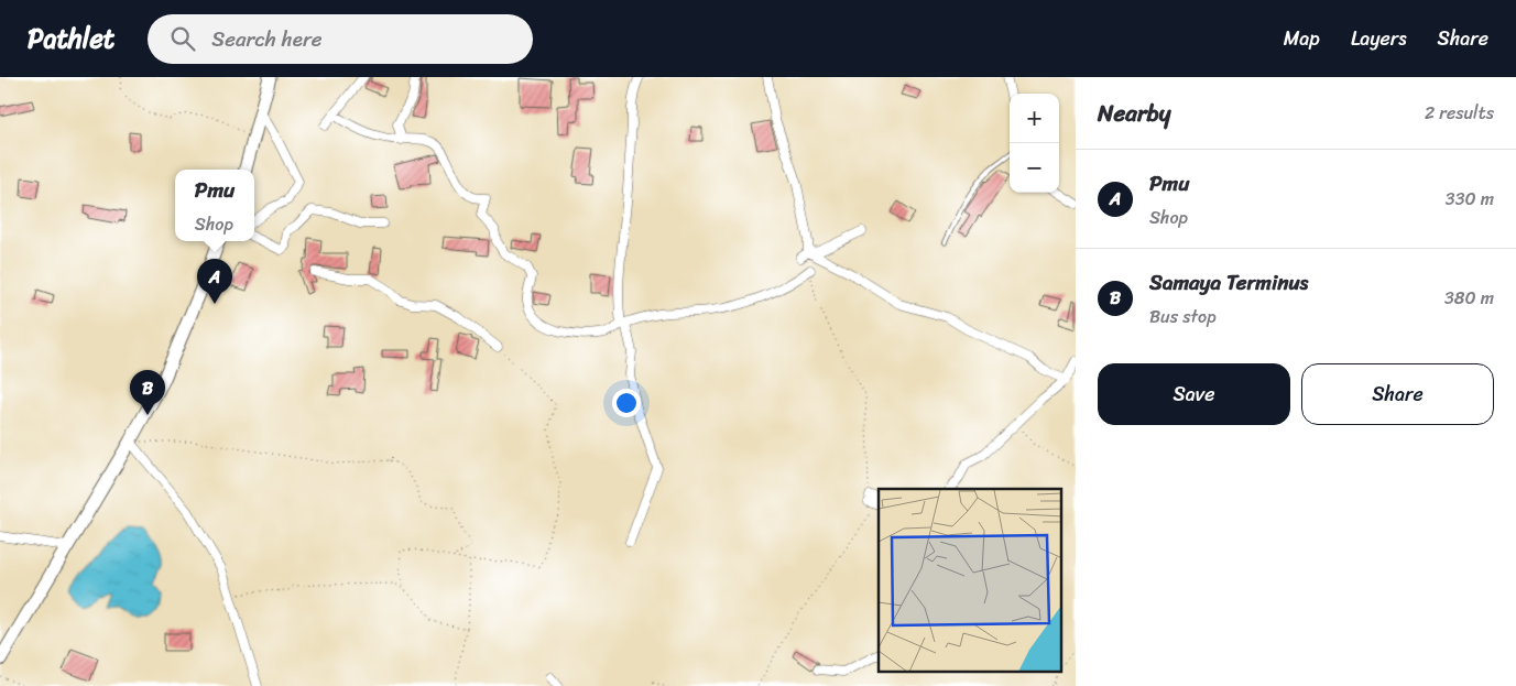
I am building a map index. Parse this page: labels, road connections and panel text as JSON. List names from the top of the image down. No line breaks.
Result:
{"page":{"header":"Pathlet","search":"Search here","nav":["Map","Layers","Share"],"heading":["Nearby","2 results"],"map_buttons":["+","−"],"list":[{"mark":"A","name":"Pmu","note":"Shop","value":"330 m"},{"mark":"B","name":"Samaya Terminus","note":"Bus stop","value":"380 m"}],"popup":["Pmu","Shop"],"pins":["A","B"],"buttons":["Save","Share"]}}
